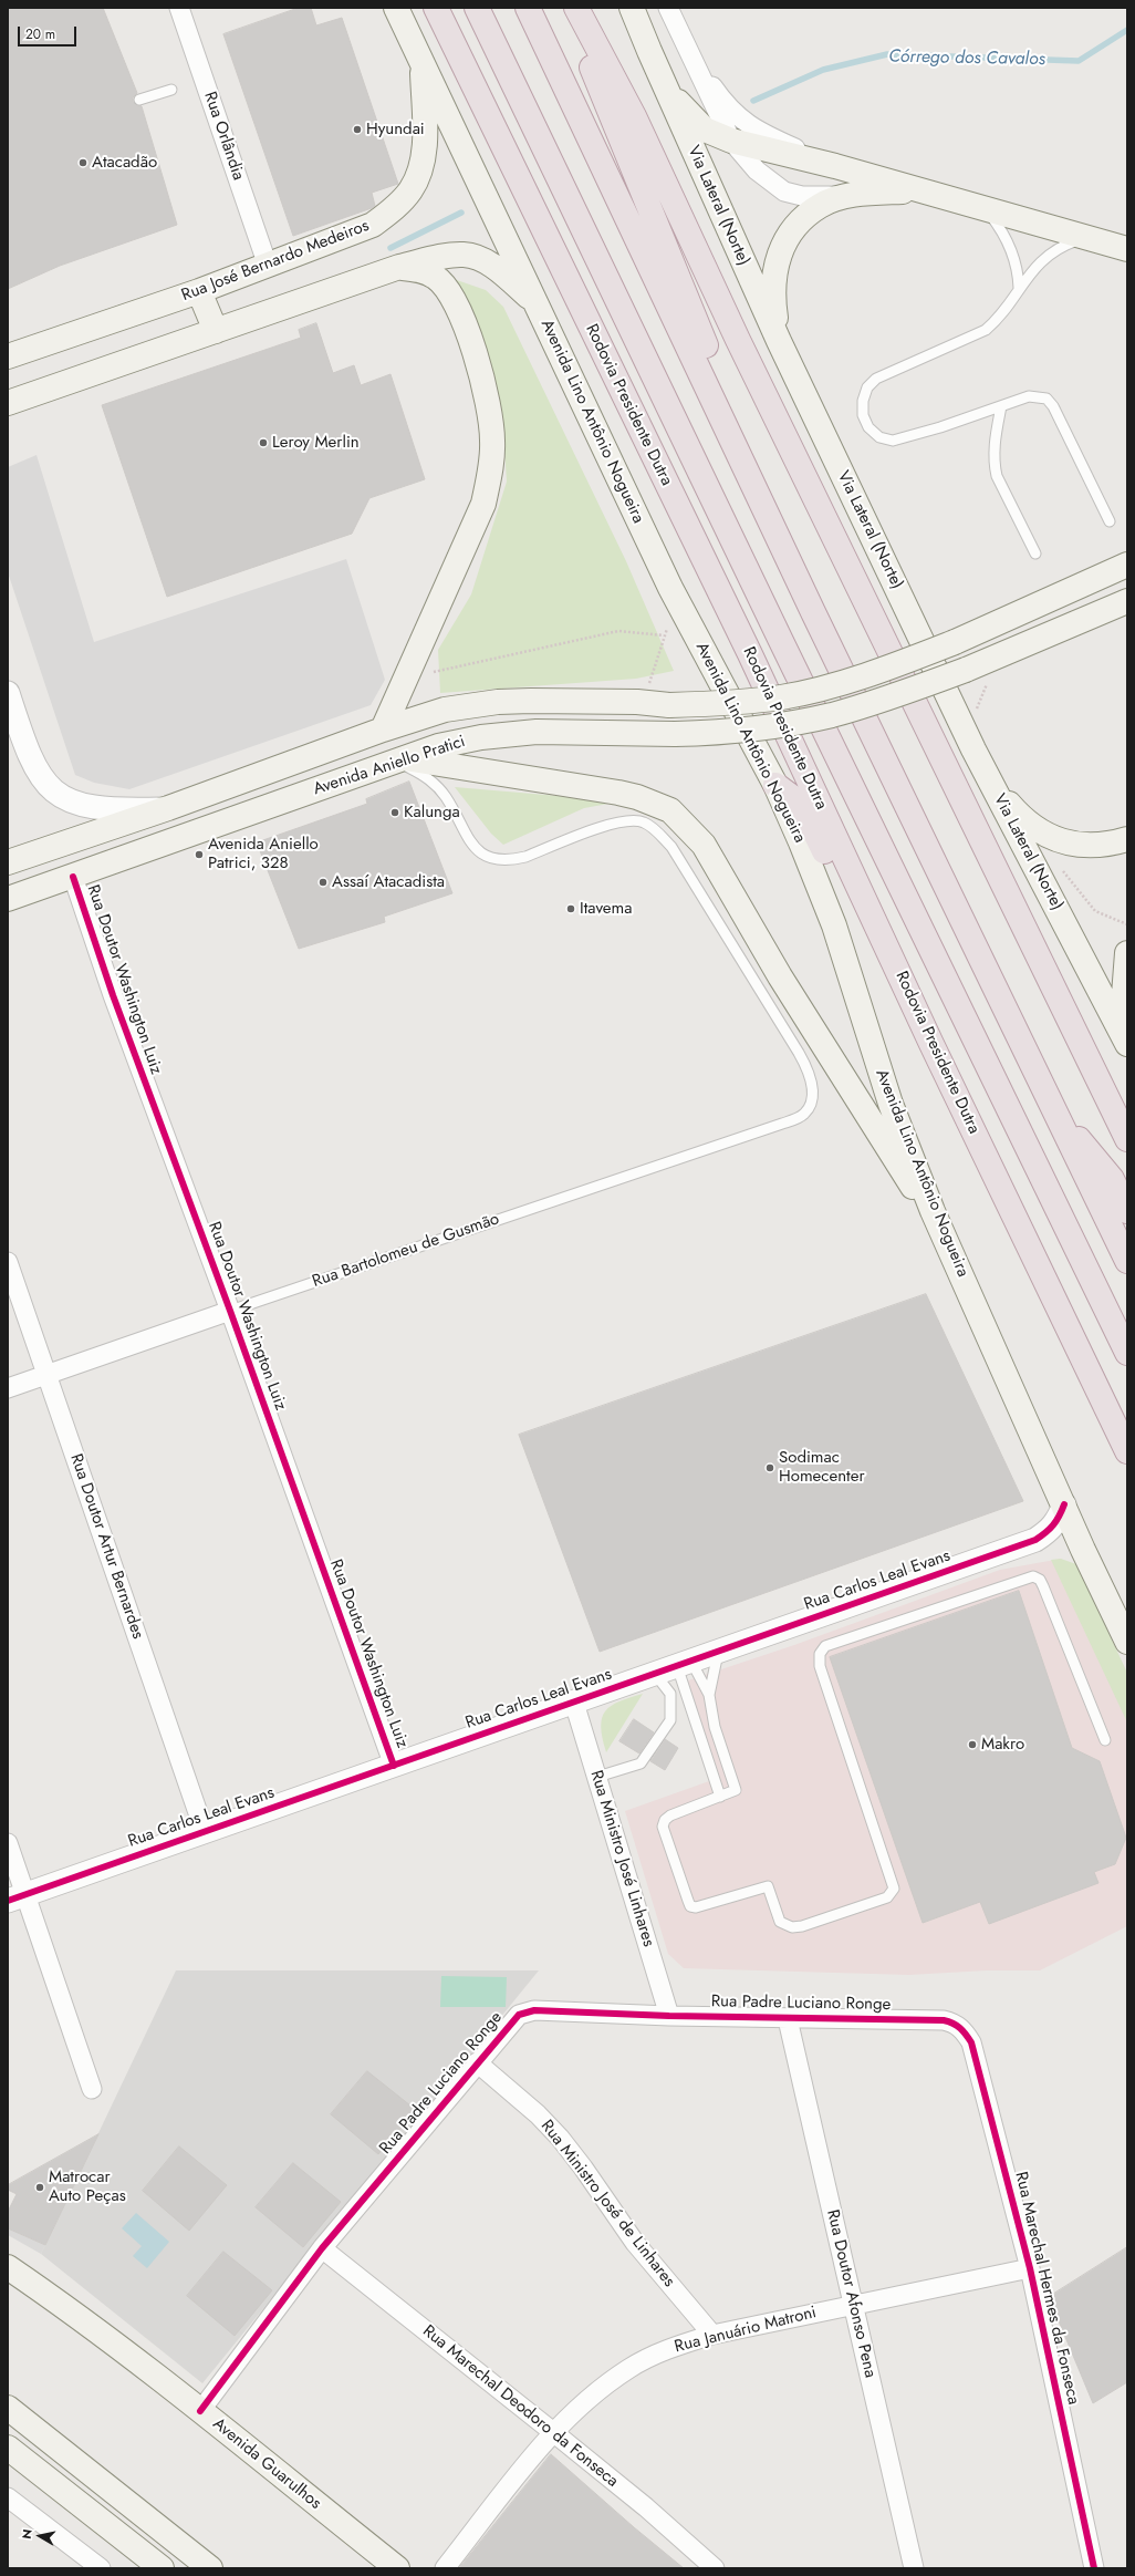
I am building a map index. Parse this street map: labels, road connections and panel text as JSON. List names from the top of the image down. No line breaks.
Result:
{"streets":{"highway":["Rodovia Presidente Dutra"],"main road":["Via Lateral (Norte)","Rua José Bernardo Medeiros","Avenida Lino Antônio Nogueira","Avenida Aniello Pratici","Avenida Guarulhos"],"street":["Rua Orlândia","Rua Doutor Washington Luiz","Rua Bartolomeu de Gusmão","Rua Doutor Artur Bernardes","Rua Carlos Leal Evans","Rua Ministro José Linhares","Rua Padre Luciano Ronge","Rua Ministro José de Linhares","Rua Marechal Hermes da Fonseca","Rua Doutor Afonso Pena","Rua Januário Matroni","Rua Marechal Deodoro da Fonseca"]},"crossings":[["Rua Orlândia","Rua José Bernardo Medeiros"],["Rua José Bernardo Medeiros","Avenida Lino Antônio Nogueira"],["Avenida Lino Antônio Nogueira","Rua Carlos Leal Evans"],["Avenida Aniello Pratici","Rua Doutor Washington Luiz"],["Avenida Aniello Pratici","Rua Bartolomeu de Gusmão"],["Rua Doutor Washington Luiz","Rua Bartolomeu de Gusmão"],["Rua Doutor Washington Luiz","Rua Carlos Leal Evans"],["Rua Bartolomeu de Gusmão","Rua Doutor Artur Bernardes"],["Rua Doutor Artur Bernardes","Rua Carlos Leal Evans"],["Rua Carlos Leal Evans","Rua Ministro José Linhares"],["Rua Ministro José Linhares","Rua Padre Luciano Ronge"],["Rua Padre Luciano Ronge","Rua Ministro José de Linhares"],["Rua Padre Luciano Ronge","Rua Marechal Hermes da Fonseca"],["Rua Padre Luciano Ronge","Rua Doutor Afonso Pena"],["Rua Padre Luciano Ronge","Rua Marechal Deodoro da Fonseca"],["Rua Padre Luciano Ronge","Avenida Guarulhos"],["Rua Ministro José de Linhares","Rua Januário Matroni"],["Rua Marechal Hermes da Fonseca","Rua Januário Matroni"],["Rua Doutor Afonso Pena","Rua Januário Matroni"],["Rua Januário Matroni","Rua Marechal Deodoro da Fonseca"]],"water":["Córrego dos Cavalos"],"places":["Hyundai","Atacadão","Leroy Merlin","Kalunga","Avenida Aniello Patrici, 328","Assaí Atacadista","Itavema","Sodimac Homecenter","Makro","Matrocar Auto Peças"],"scale_bar":"20 m","north":"left"}
